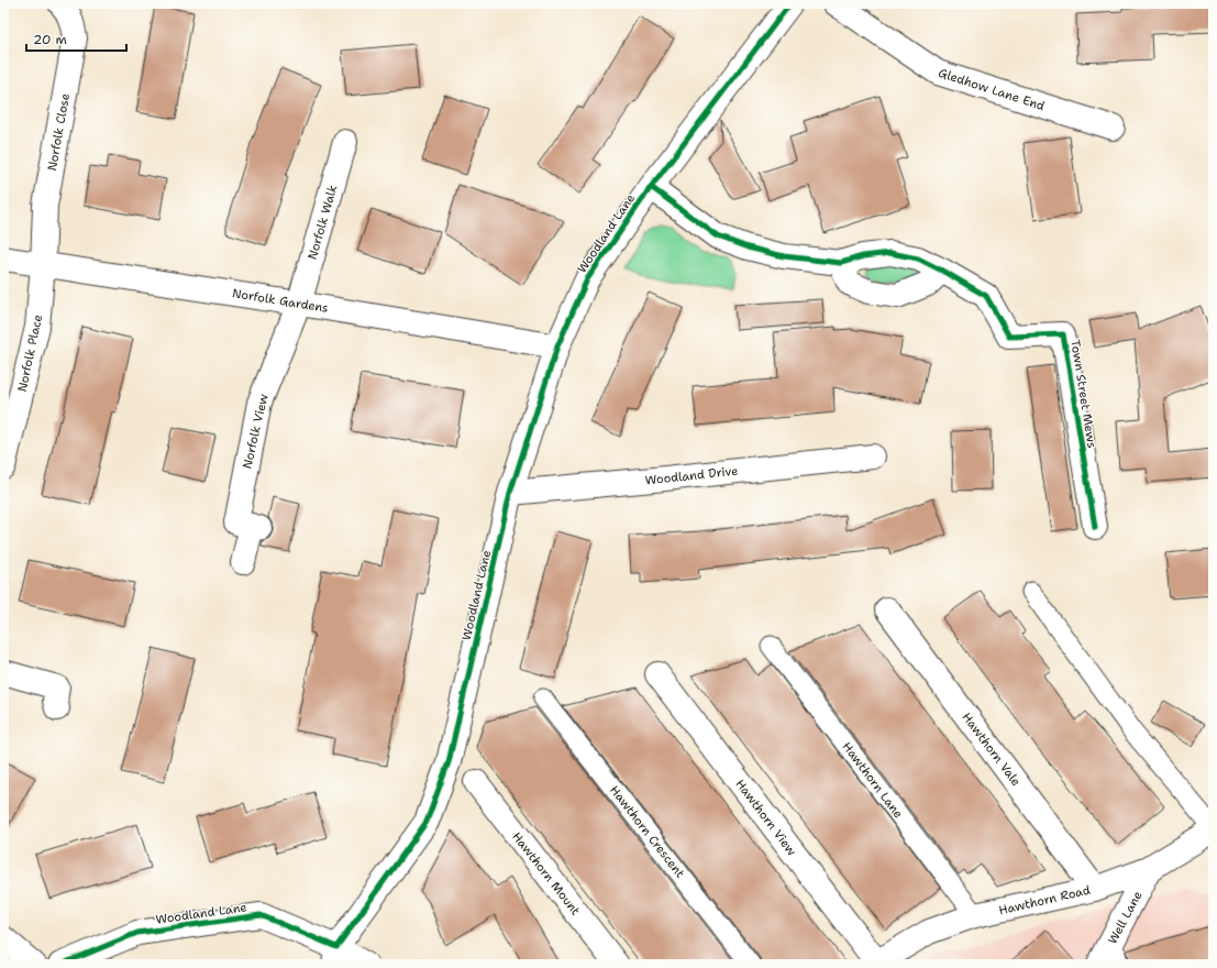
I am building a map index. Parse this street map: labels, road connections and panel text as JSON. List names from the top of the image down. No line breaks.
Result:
{"streets":{"street":["Gledhow Lane End","Norfolk Close","Norfolk Walk","Woodland Lane","Norfolk Gardens","Norfolk Place","Town Street Mews","Norfolk View","Woodland Drive","Hawthorn Vale","Hawthorn View","Hawthorn Mount","Hawthorn Road","Well Lane"],"lane":["Hawthorn Lane","Hawthorn Crescent"]},"crossings":[["Norfolk Close","Norfolk Gardens"],["Norfolk Close","Norfolk Place"],["Norfolk Walk","Norfolk Gardens"],["Norfolk Walk","Norfolk View"],["Woodland Lane","Norfolk Gardens"],["Woodland Lane","Town Street Mews"],["Woodland Lane","Woodland Drive"],["Norfolk Gardens","Norfolk Place"],["Norfolk Gardens","Norfolk View"],["Hawthorn Vale","Hawthorn Road"],["Hawthorn Lane","Hawthorn Road"],["Hawthorn View","Hawthorn Road"],["Hawthorn Road","Well Lane"]],"scale_bar":"20 m"}
